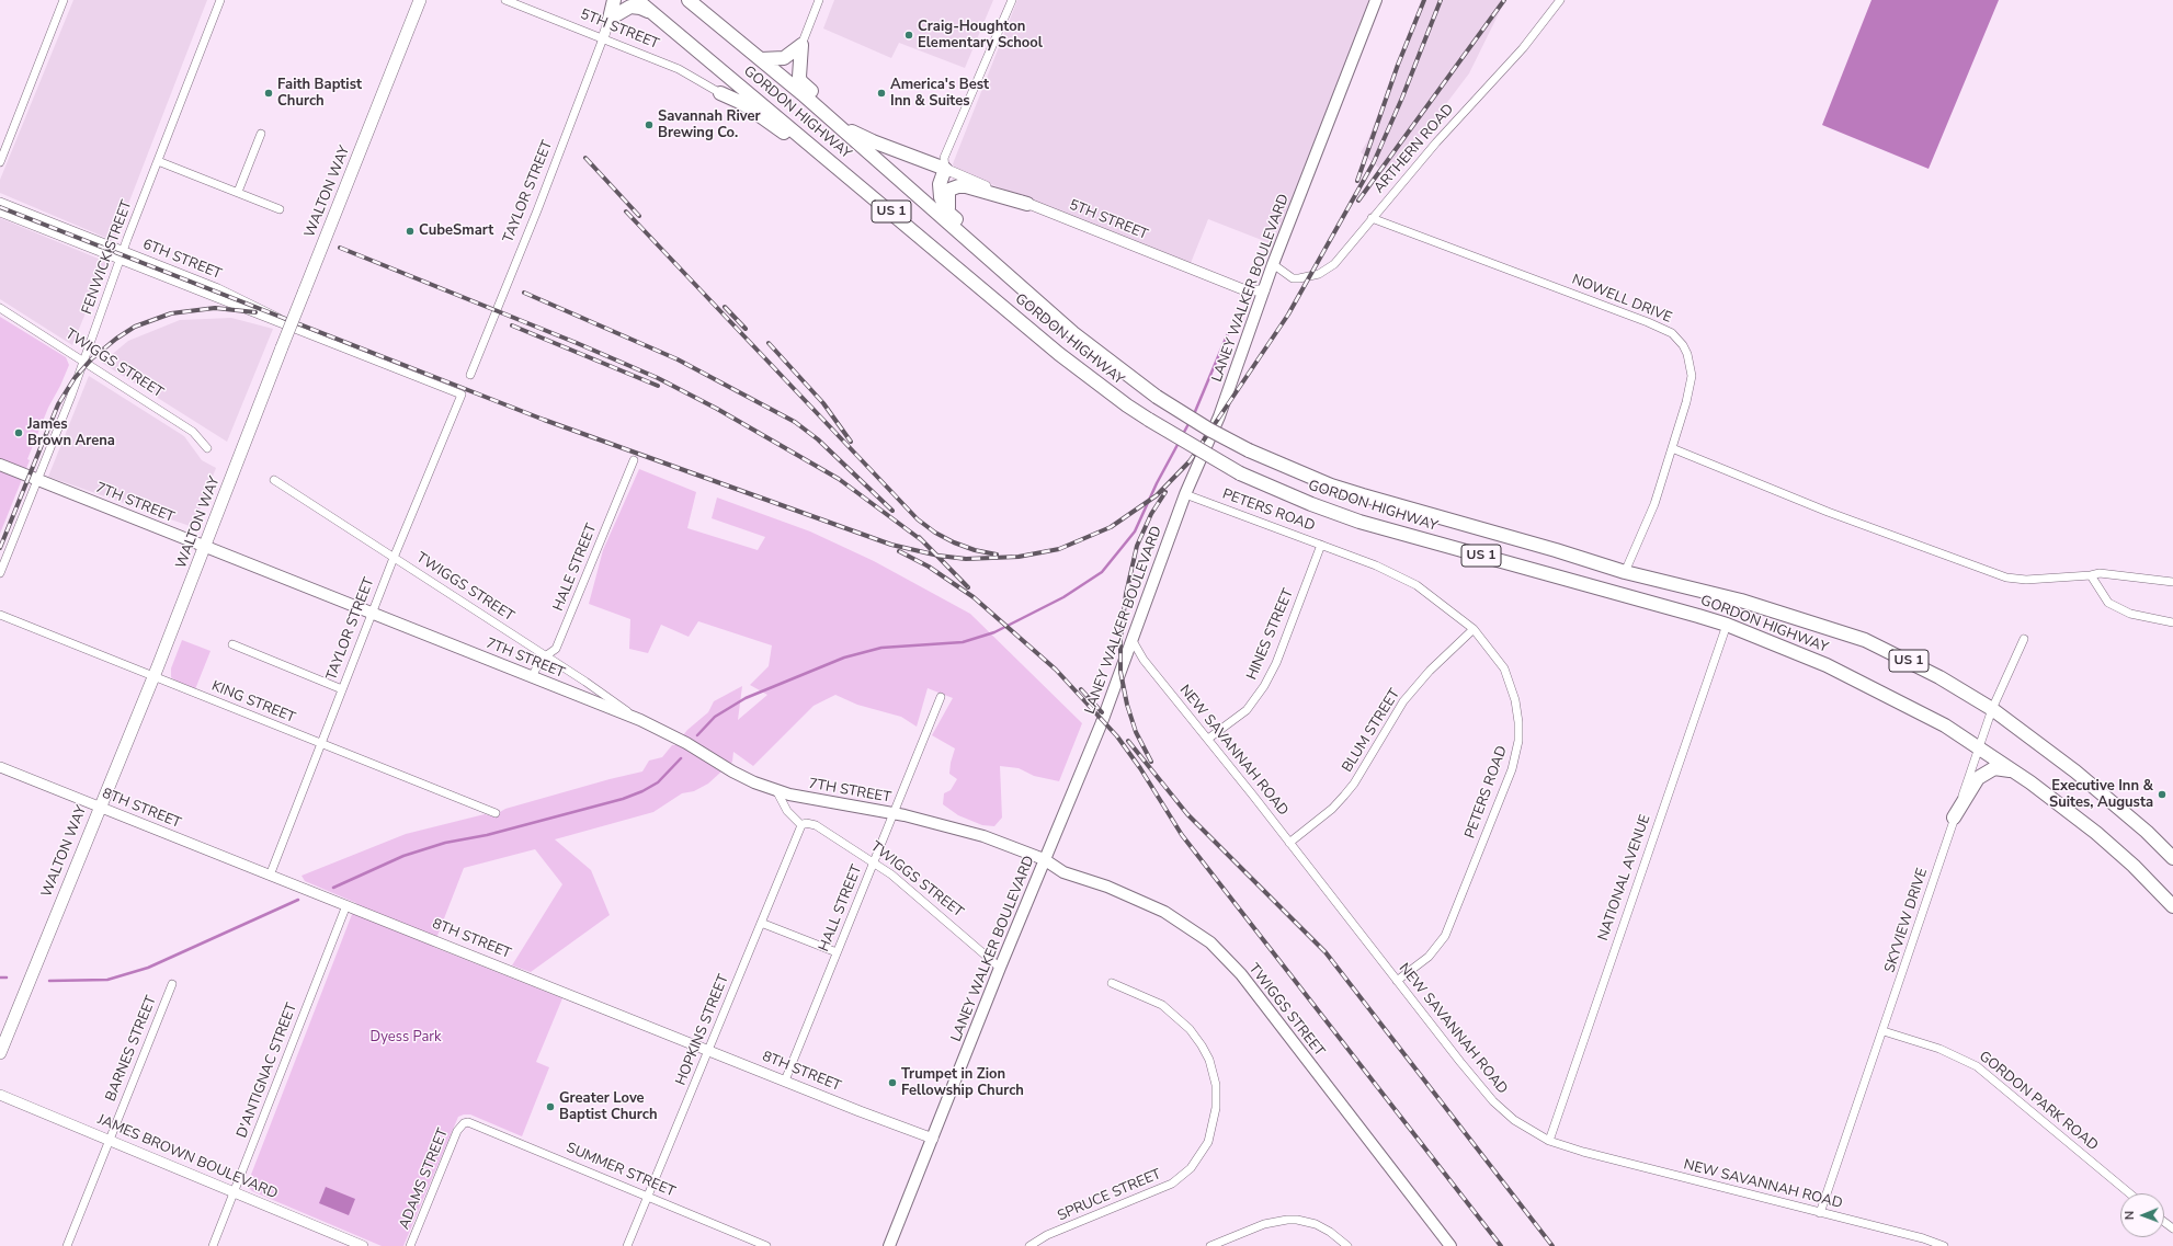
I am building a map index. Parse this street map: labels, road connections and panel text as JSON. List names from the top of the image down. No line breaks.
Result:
{"streets":{"highway":["GORDON HIGHWAY","US 1"],"main road":["WALTON WAY","LANEY WALKER BOULEVARD","TWIGGS STREET","7TH STREET"],"street":["5TH STREET","ARTHERN ROAD","TAYLOR STREET","FENWICK STREET","6TH STREET","NOWELL DRIVE","PETERS ROAD","HALE STREET","HINES STREET","KING STREET","BLUM STREET","NEW SAVANNAH ROAD","8TH STREET","NATIONAL AVENUE","HALL STREET","SKYVIEW DRIVE","HOPKINS STREET","BARNES STREET","D'ANTIGNAC STREET","GORDON PARK ROAD","JAMES BROWN BOULEVARD","SUMMER STREET","ADAMS STREET","SPRUCE STREET"]},"crossings":[["5TH STREET","TAYLOR STREET"],["5TH STREET","LANEY WALKER BOULEVARD"],["GORDON HIGHWAY","NOWELL DRIVE"],["GORDON HIGHWAY","NATIONAL AVENUE"],["GORDON HIGHWAY","SKYVIEW DRIVE"],["ARTHERN ROAD","LANEY WALKER BOULEVARD"],["ARTHERN ROAD","NOWELL DRIVE"],["WALTON WAY","7TH STREET"],["WALTON WAY","KING STREET"],["WALTON WAY","8TH STREET"],["TAYLOR STREET","6TH STREET"],["TAYLOR STREET","TWIGGS STREET"],["TAYLOR STREET","7TH STREET"],["TAYLOR STREET","KING STREET"],["TAYLOR STREET","8TH STREET"],["FENWICK STREET","6TH STREET"],["FENWICK STREET","TWIGGS STREET"],["FENWICK STREET","7TH STREET"],["LANEY WALKER BOULEVARD","TWIGGS STREET"],["LANEY WALKER BOULEVARD","7TH STREET"],["LANEY WALKER BOULEVARD","PETERS ROAD"],["LANEY WALKER BOULEVARD","NEW SAVANNAH ROAD"],["LANEY WALKER BOULEVARD","8TH STREET"],["TWIGGS STREET","7TH STREET"],["TWIGGS STREET","HALE STREET"],["TWIGGS STREET","HALL STREET"],["TWIGGS STREET","HOPKINS STREET"],["7TH STREET","HALE STREET"],["7TH STREET","HALL STREET"],["PETERS ROAD","HINES STREET"],["PETERS ROAD","BLUM STREET"],["PETERS ROAD","NEW SAVANNAH ROAD"],["HINES STREET","NEW SAVANNAH ROAD"],["BLUM STREET","NEW SAVANNAH ROAD"],["NEW SAVANNAH ROAD","NATIONAL AVENUE"],["NEW SAVANNAH ROAD","SKYVIEW DRIVE"],["8TH STREET","HALL STREET"],["8TH STREET","HOPKINS STREET"],["8TH STREET","D'ANTIGNAC STREET"],["SKYVIEW DRIVE","GORDON PARK ROAD"],["HOPKINS STREET","SUMMER STREET"],["BARNES STREET","JAMES BROWN BOULEVARD"],["D'ANTIGNAC STREET","JAMES BROWN BOULEVARD"],["SUMMER STREET","ADAMS STREET"]],"parks":["Dyess Park"],"places":["Craig-Houghton Elementary School","Faith Baptist Church","America's Best Inn & Suites","Savannah River Brewing Co.","CubeSmart","James Brown Arena","Executive Inn & Suites, Augusta","Trumpet in Zion Fellowship Church","Greater Love Baptist Church"],"north":"left"}
